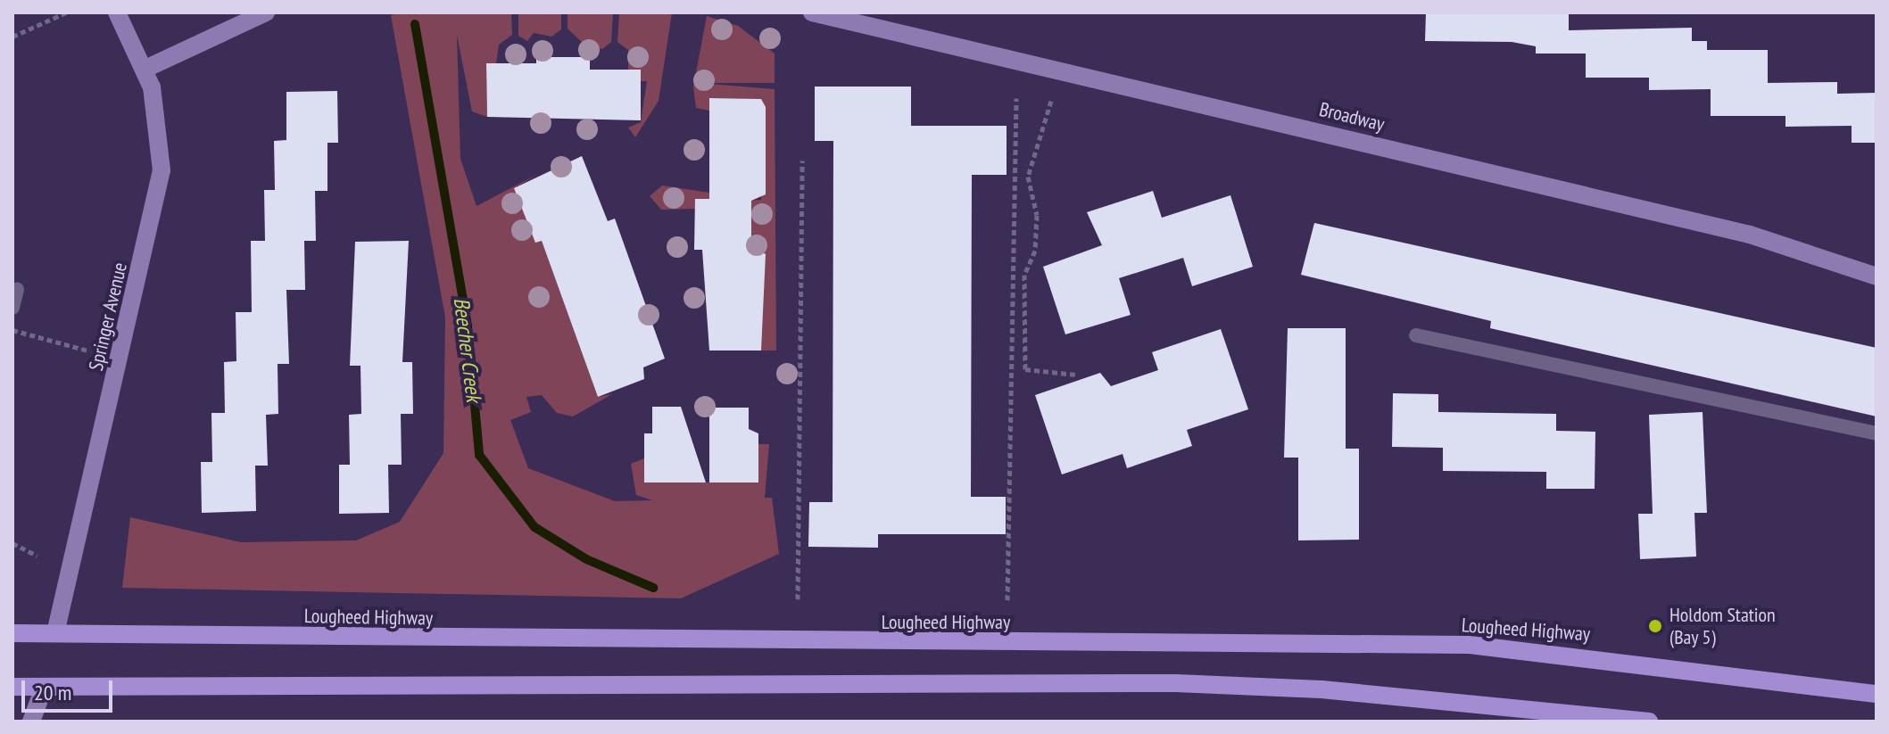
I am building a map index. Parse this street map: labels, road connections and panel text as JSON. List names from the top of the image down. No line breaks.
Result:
{"streets":{"main road":["Lougheed Highway"],"street":["Broadway","Springer Avenue"]},"crossings":[["Springer Avenue","Lougheed Highway"]],"water":["Beecher Creek"],"places":["Holdom Station (Bay 5)"],"scale_bar":"20 m"}
